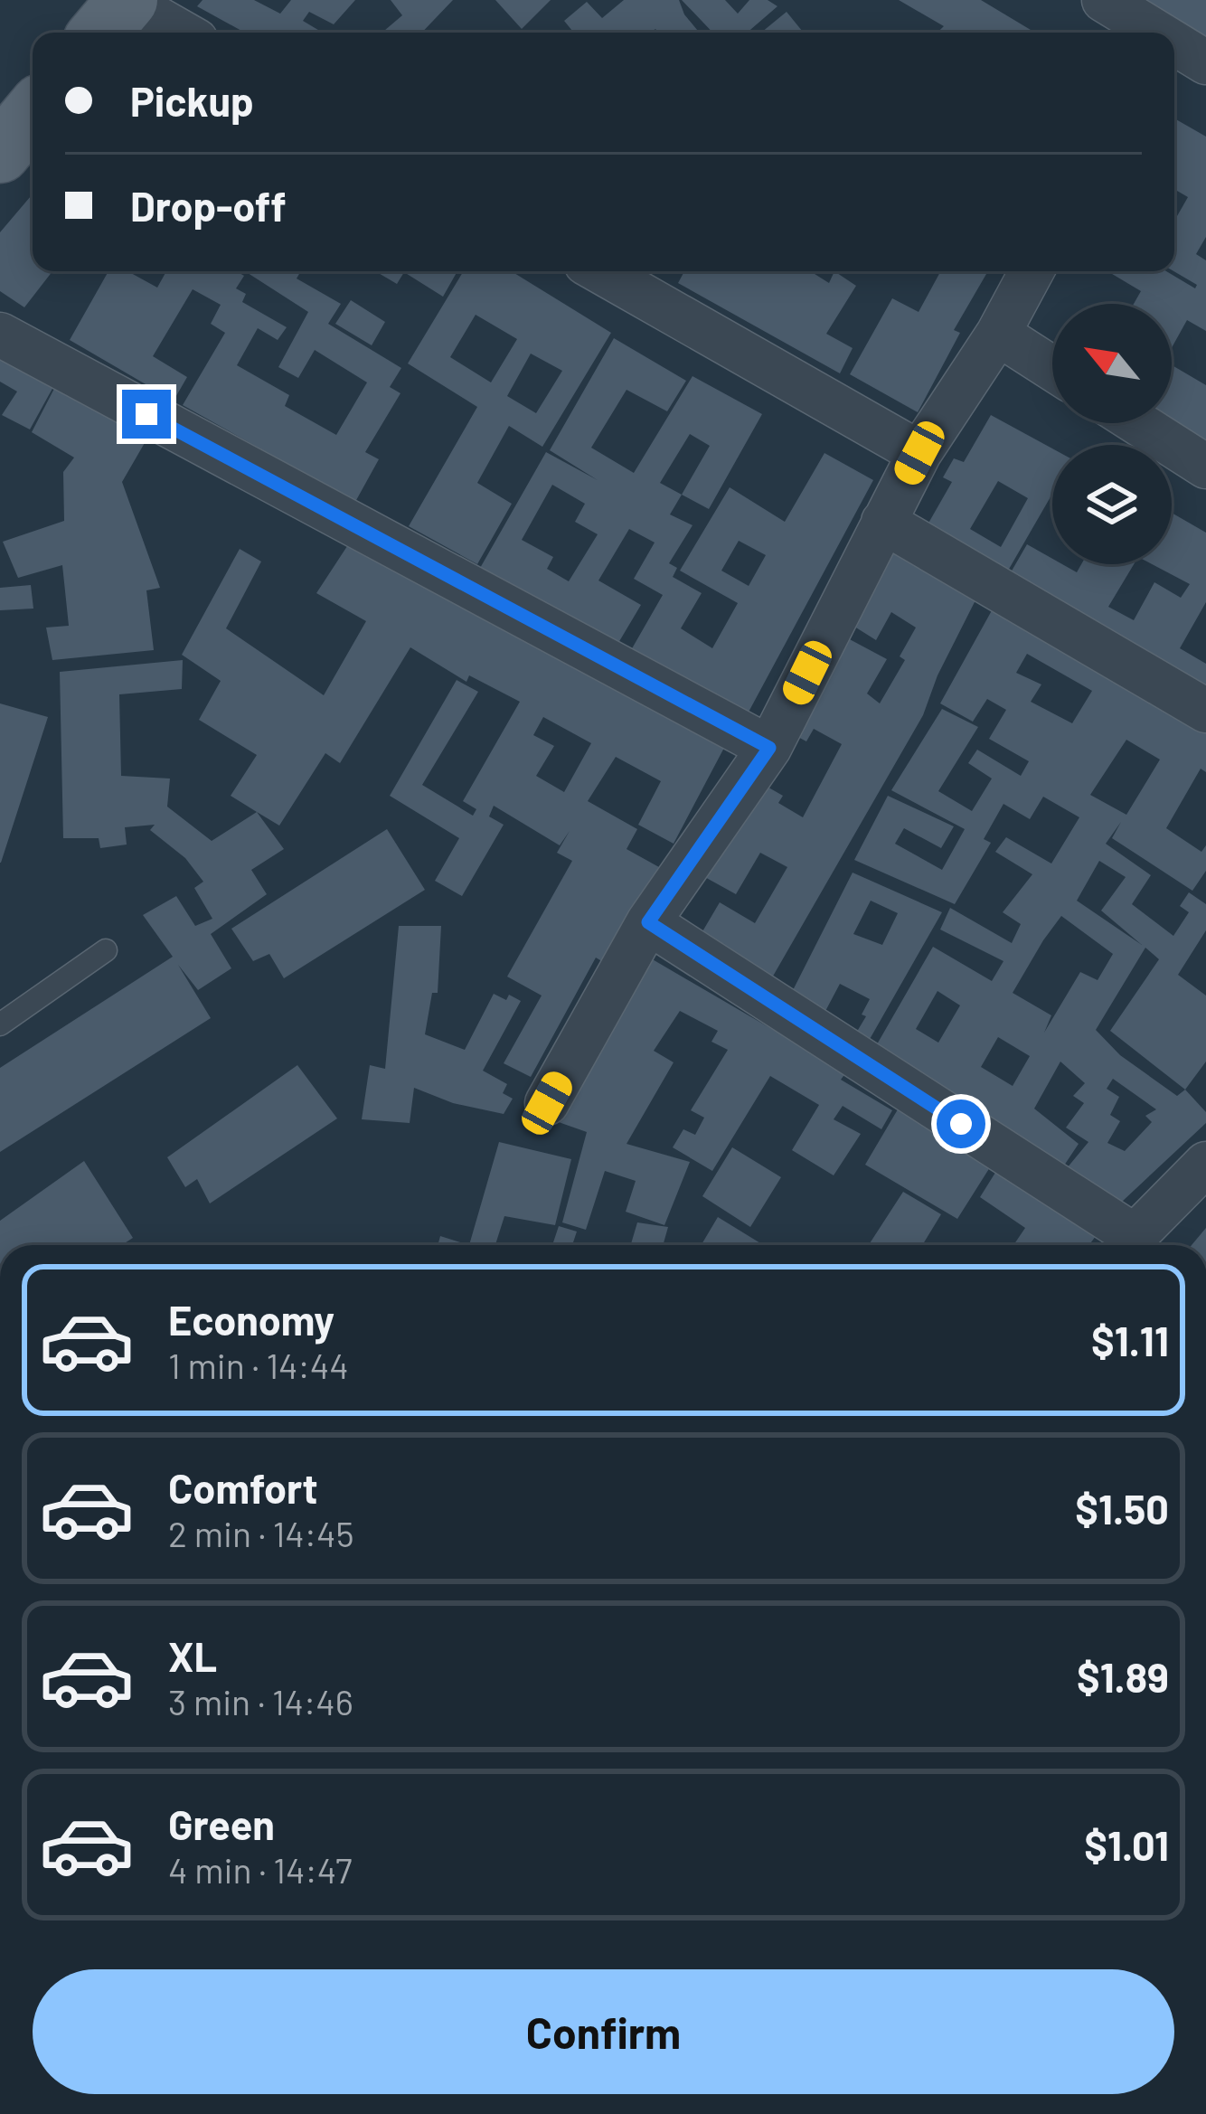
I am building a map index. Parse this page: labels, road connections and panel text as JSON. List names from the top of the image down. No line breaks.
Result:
{"north":"top left","page":{"banner":["Pickup","Drop-off"],"list":[{"name":"Economy","note":"1 min · 14:44","value":"$1.11"},{"name":"Comfort","note":"2 min · 14:45","value":"$1.50"},{"name":"XL","note":"3 min · 14:46","value":"$1.89"},{"name":"Green","note":"4 min · 14:47","value":"$1.01"}],"buttons":"Confirm"}}
